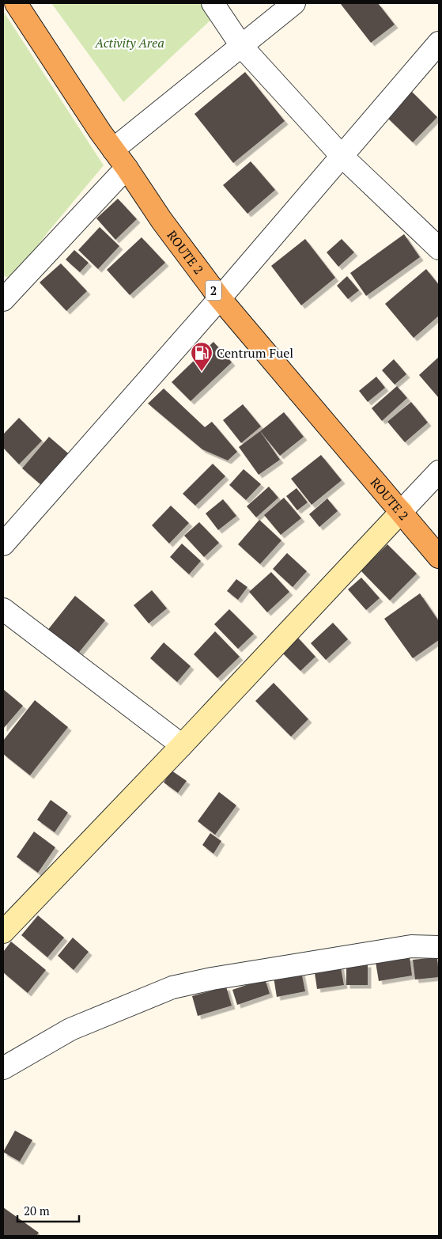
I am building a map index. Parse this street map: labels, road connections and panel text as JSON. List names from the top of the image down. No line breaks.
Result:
{"streets":{"highway":["ROUTE 2","2"]},"parks":["Activity Area"],"places":{"fuel station":["Centrum Fuel"]},"scale_bar":"20 m"}
